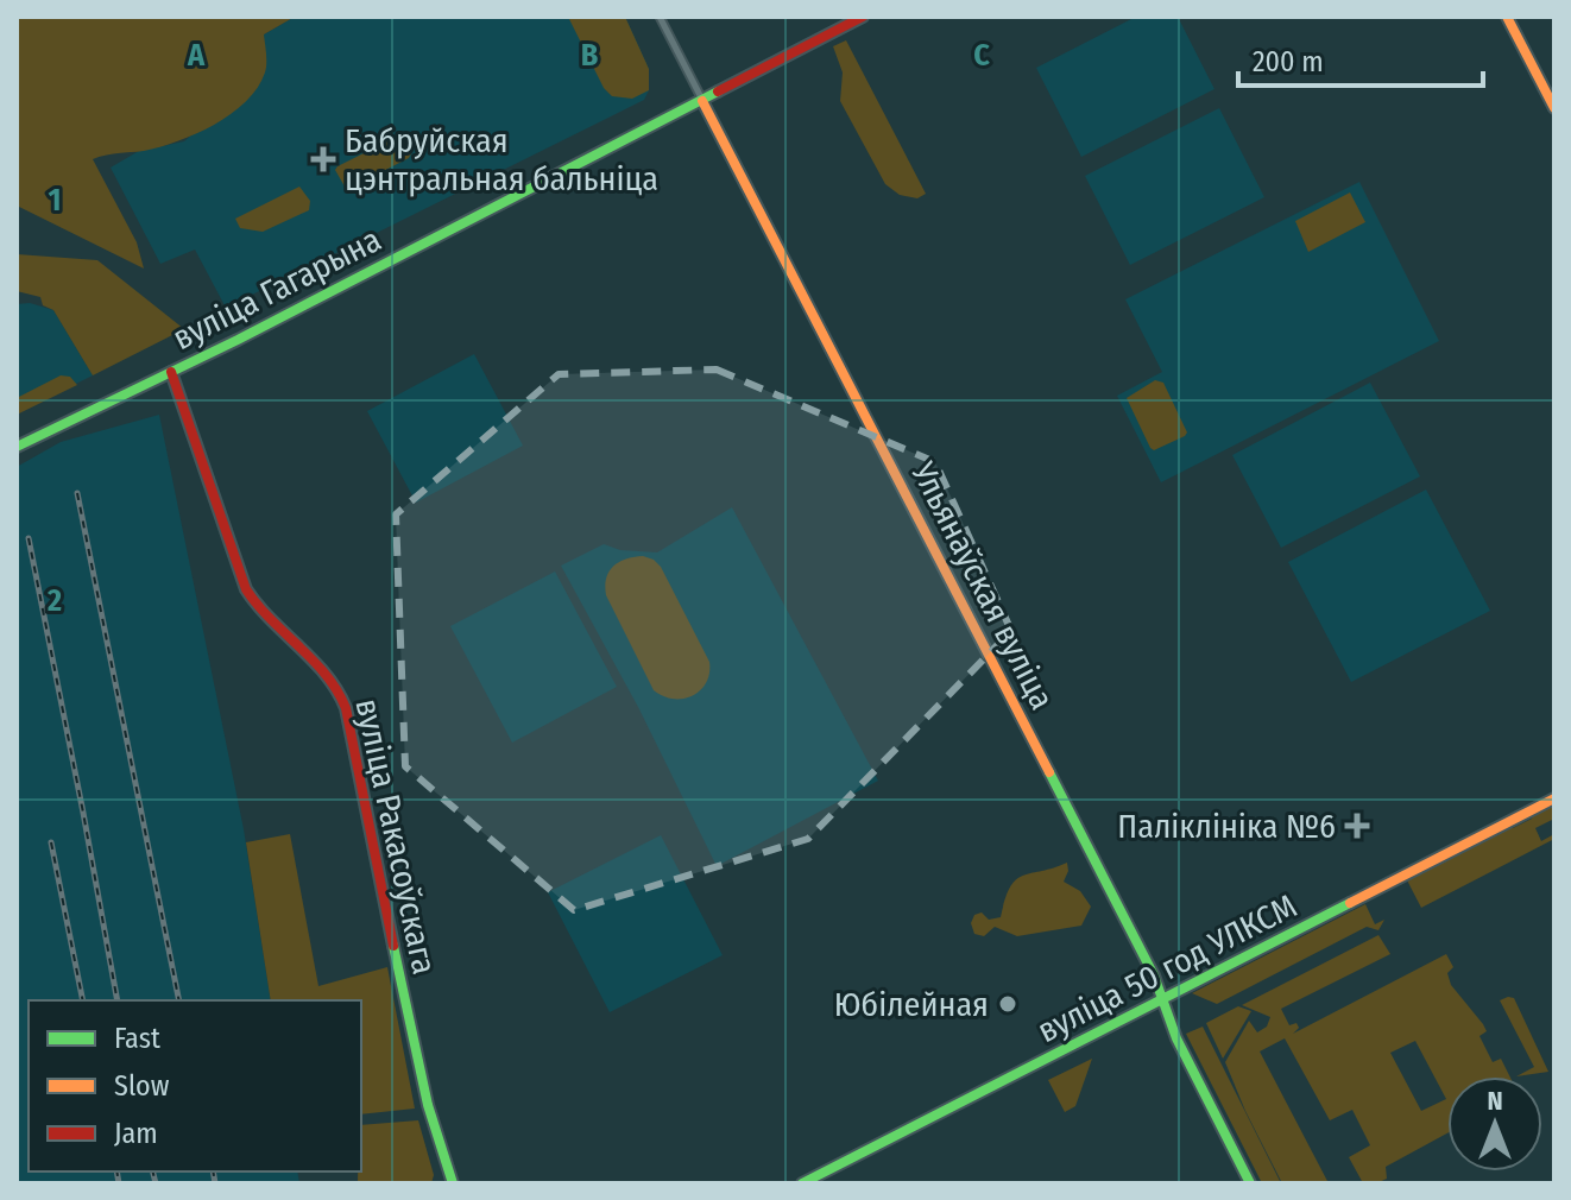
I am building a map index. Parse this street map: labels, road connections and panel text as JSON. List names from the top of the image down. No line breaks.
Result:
{"streets":{"main road":["вуліца Гагарына","Ульянаўская вуліца","вуліца Ракасоўскага","вуліца 50 год УЛКСМ"]},"crossings":[["вуліца Гагарына","Ульянаўская вуліца"],["вуліца Гагарына","вуліца Ракасоўскага"],["Ульянаўская вуліца","вуліца 50 год УЛКСМ"]],"places":{"health":["Бабруйская цэнтральная бальніца","Паліклініка №6"],"other":["Юбілейная"]},"legend":["Fast","Slow","Jam"],"scale_bar":"200 m","north":"top","grid":{"columns":["A","B","C"],"rows":["1","2"]}}
